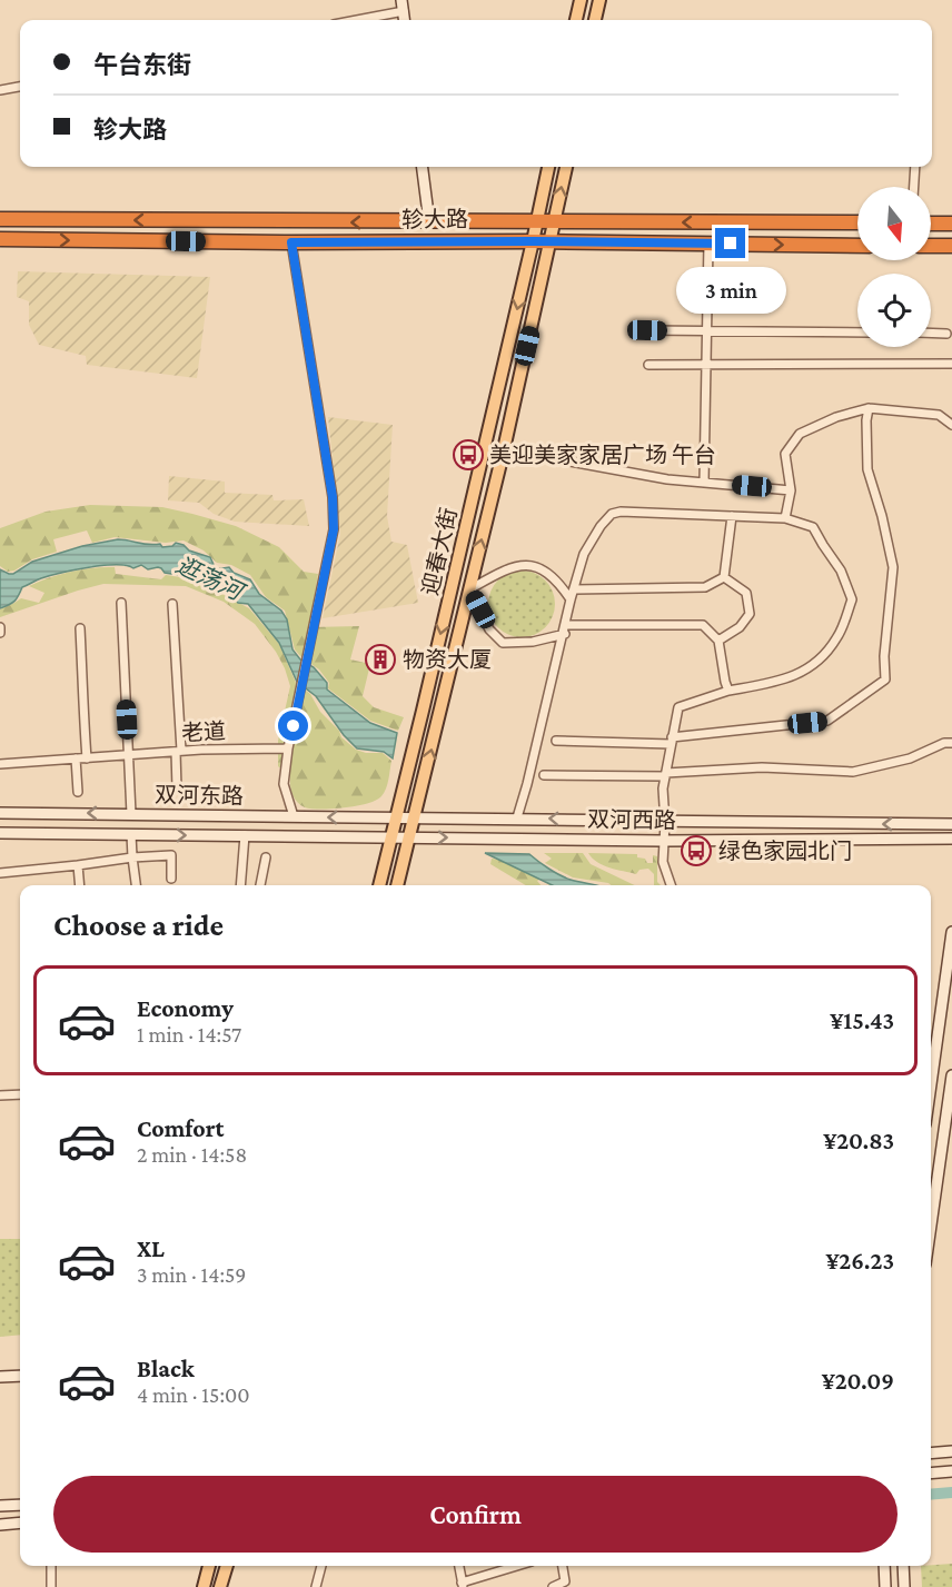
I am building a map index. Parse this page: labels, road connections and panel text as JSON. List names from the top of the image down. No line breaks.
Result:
{"streets":{"highway":["轸大路"],"main road":["迎春大街"],"street":["老道","双河东路","双河西路"]},"crossings":[["轸大路","迎春大街"],["迎春大街","双河东路"],["迎春大街","双河西路"],["双河东路","双河西路"]],"water":["逛荡河"],"places":{"bus stop":["美迎美家家居广场 午台","绿色家园北门"],"building":["物资大厦"]},"north":"bottom","page":{"banner":["午台东街","轸大路"],"bubble":"3 min","heading":"Choose a ride","list":[{"name":"Economy","note":"1 min · 14:57","value":"¥15.43"},{"name":"Comfort","note":"2 min · 14:58","value":"¥20.83"},{"name":"XL","note":"3 min · 14:59","value":"¥26.23"},{"name":"Black","note":"4 min · 15:00","value":"¥20.09"}],"buttons":"Confirm"}}
